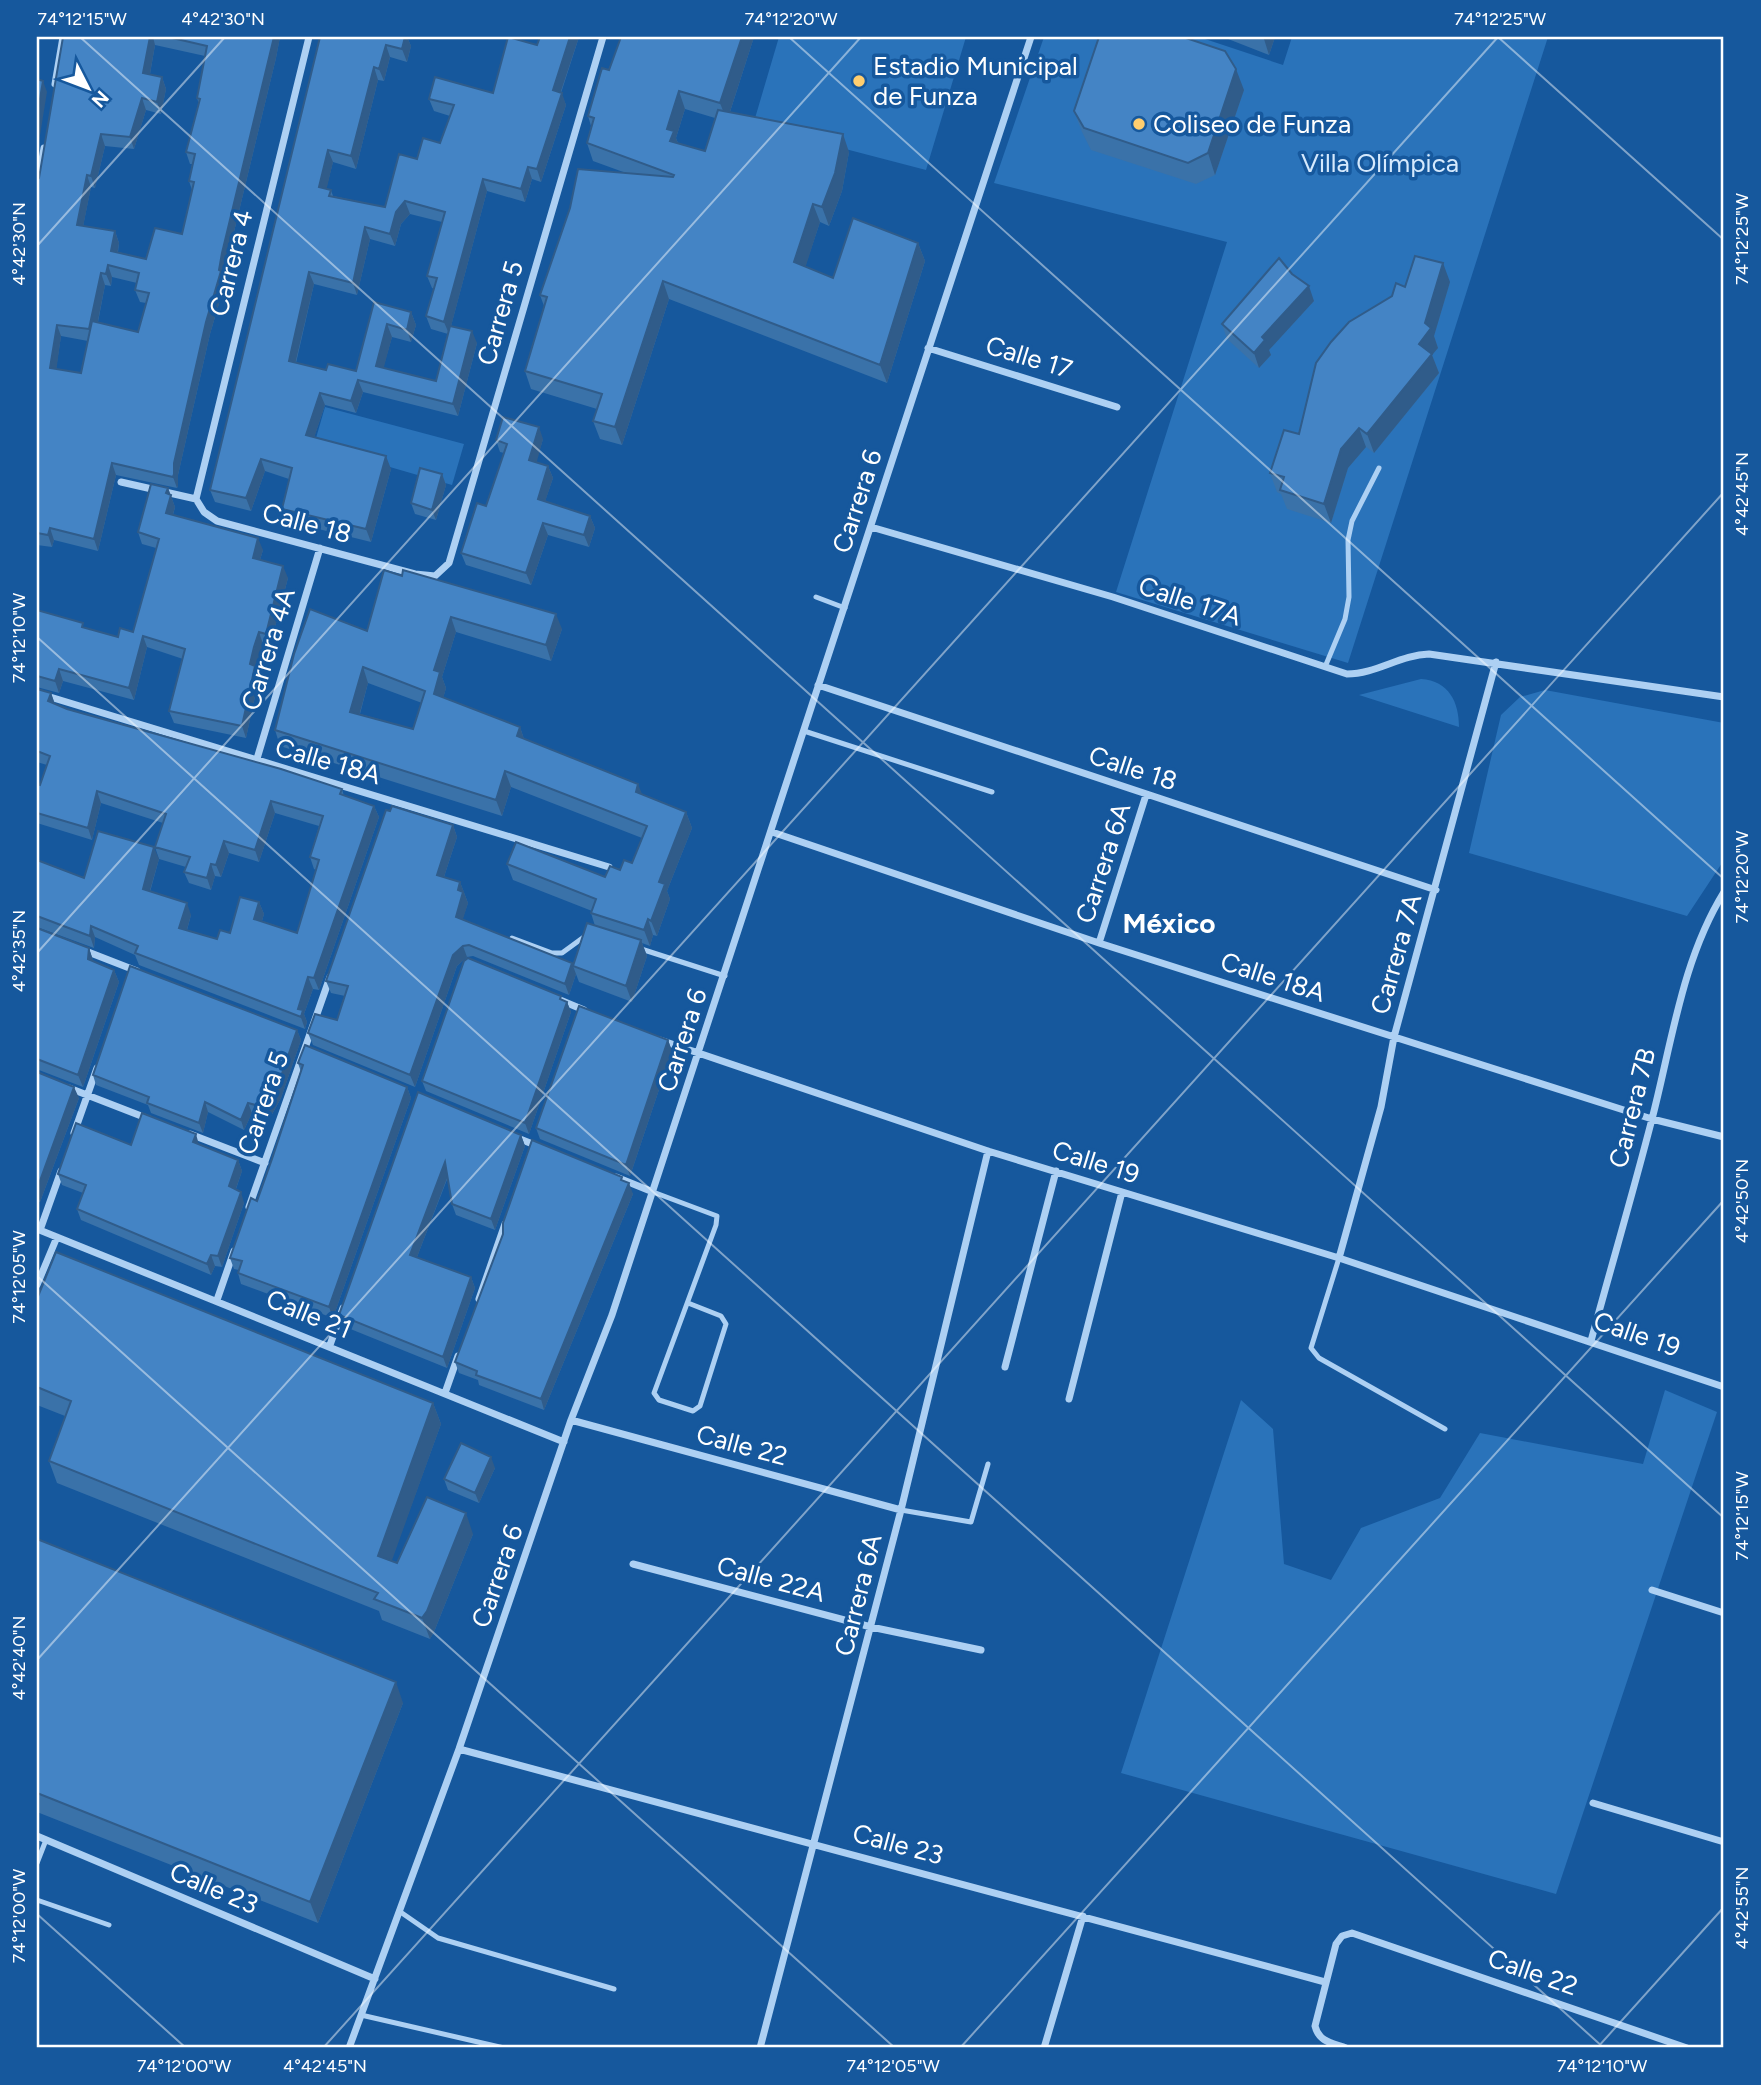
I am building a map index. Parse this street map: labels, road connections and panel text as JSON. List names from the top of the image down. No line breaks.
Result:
{"streets":{"street":["Carrera 4","Carrera 5","Calle 17","Carrera 6","Calle 18","Calle 17A","Carrera 4A","Calle 18A","Carrera 6A","Carrera 7A","Carrera 7B","Calle 19","Calle 21","Calle 22","Calle 22A","Calle 23"]},"crossings":[["Carrera 4","Calle 18"],["Carrera 5","Calle 18"],["Calle 17","Carrera 6"],["Carrera 6","Calle 18"],["Carrera 6","Calle 17A"],["Carrera 6","Calle 18A"],["Carrera 6","Calle 19"],["Carrera 6","Calle 21"],["Carrera 6","Calle 22"],["Carrera 6","Calle 23"],["Calle 18","Carrera 4A"],["Calle 18","Carrera 6A"],["Calle 18","Carrera 7A"],["Calle 17A","Carrera 7A"],["Carrera 4A","Calle 18A"],["Calle 18A","Carrera 6A"],["Calle 18A","Carrera 7A"],["Calle 18A","Carrera 7B"],["Carrera 6A","Calle 19"],["Carrera 6A","Calle 22"],["Carrera 6A","Calle 22A"],["Carrera 6A","Calle 23"],["Carrera 7A","Calle 19"],["Carrera 7B","Calle 19"],["Calle 22","Calle 23"]],"districts":["México"],"parks":["Villa Olímpica"],"places":["Estadio Municipal de Funza","Coliseo de Funza"],"north":"bottom right","coordinates":["74°12'15\"W","4°42'30\"N","74°12'20\"W","74°12'25\"W","4°42'45\"N","74°12'10\"W","4°42'35\"N","4°42'50\"N","74°12'05\"W","4°42'40\"N","4°42'55\"N","74°12'00\"W"]}
